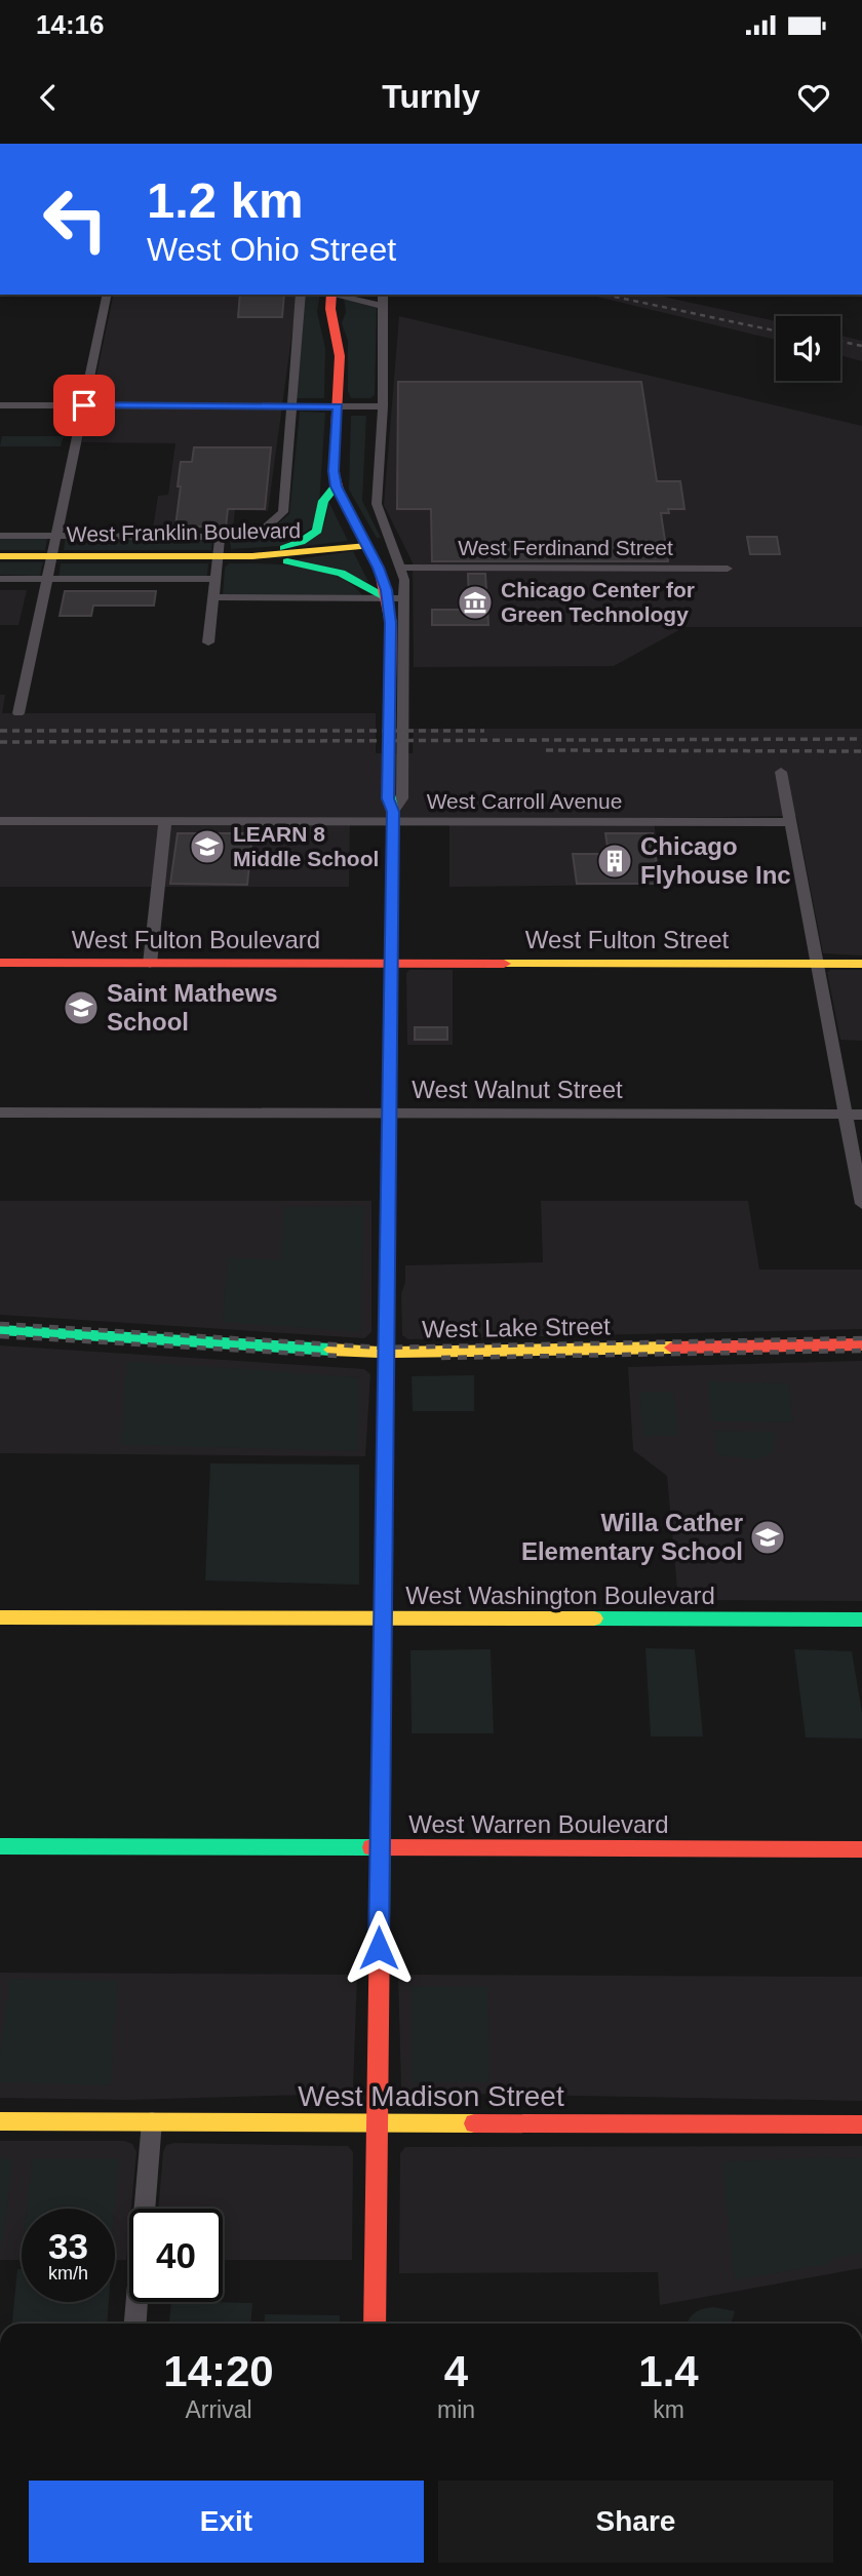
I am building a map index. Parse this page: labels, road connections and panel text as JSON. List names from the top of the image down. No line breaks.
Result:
{"streets":{"street":["West Franklin Boulevard","West Ferdinand Street","West Carroll Avenue","West Fulton Boulevard","West Fulton Street","West Walnut Street","West Lake Street","West Washington Boulevard","West Warren Boulevard","West Madison Street"]},"crossings":[["West Fulton Boulevard","West Fulton Street"]],"places":{"museum":["Chicago Center for Green Technology"],"school or university":["LEARN 8 Middle School","Saint Mathews School","Willa Cather Elementary School"],"building":["Chicago Flyhouse Inc"]},"page":{"status":"14:16","header":"Turnly","turn":["1.2 km","West Ohio Street"],"speed":"33 km/h","limit":"40","eta":["14:20","Arrival","4","min","1.4","km"],"buttons":["Exit","Share"]}}
